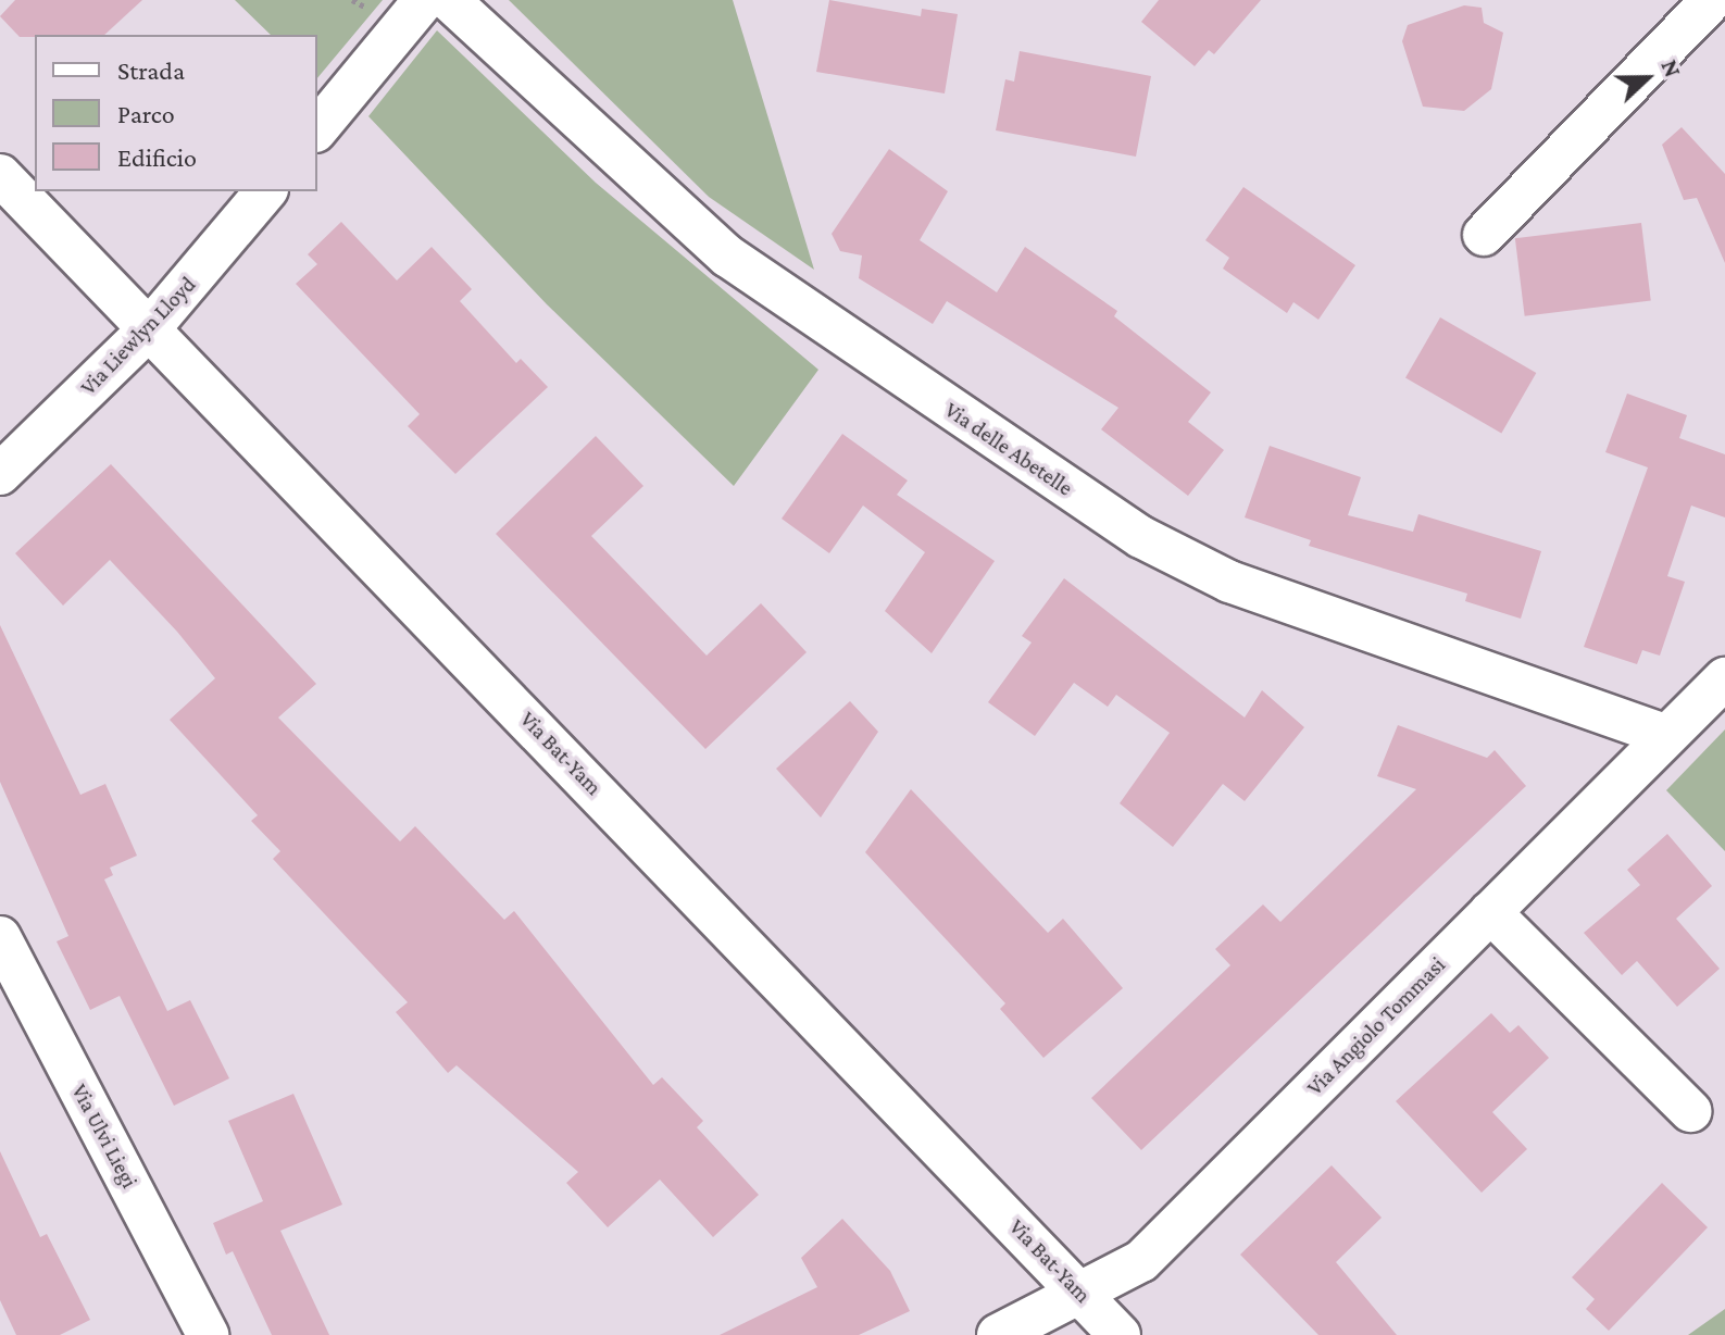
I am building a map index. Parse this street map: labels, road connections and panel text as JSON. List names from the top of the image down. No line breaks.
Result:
{"streets":{"street":["Via Liewlyn Lloyd","Via delle Abetelle","Via Bat-Yam","Via Angiolo Tommasi","Via Ulvi Liegi"]},"crossings":[["Via Liewlyn Lloyd","Via Bat-Yam"],["Via delle Abetelle","Via Angiolo Tommasi"],["Via Bat-Yam","Via Angiolo Tommasi"]],"legend":["Strada","Parco","Edificio"],"north":"right"}
